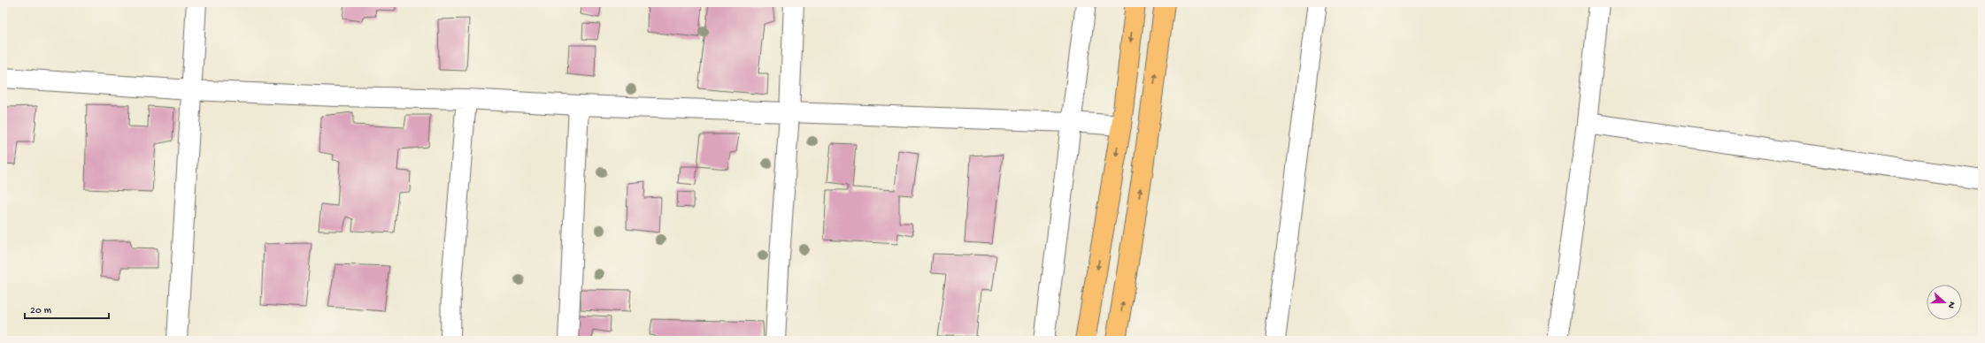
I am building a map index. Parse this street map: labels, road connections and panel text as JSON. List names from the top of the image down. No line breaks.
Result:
{"scale_bar":"20 m","north":"right"}
